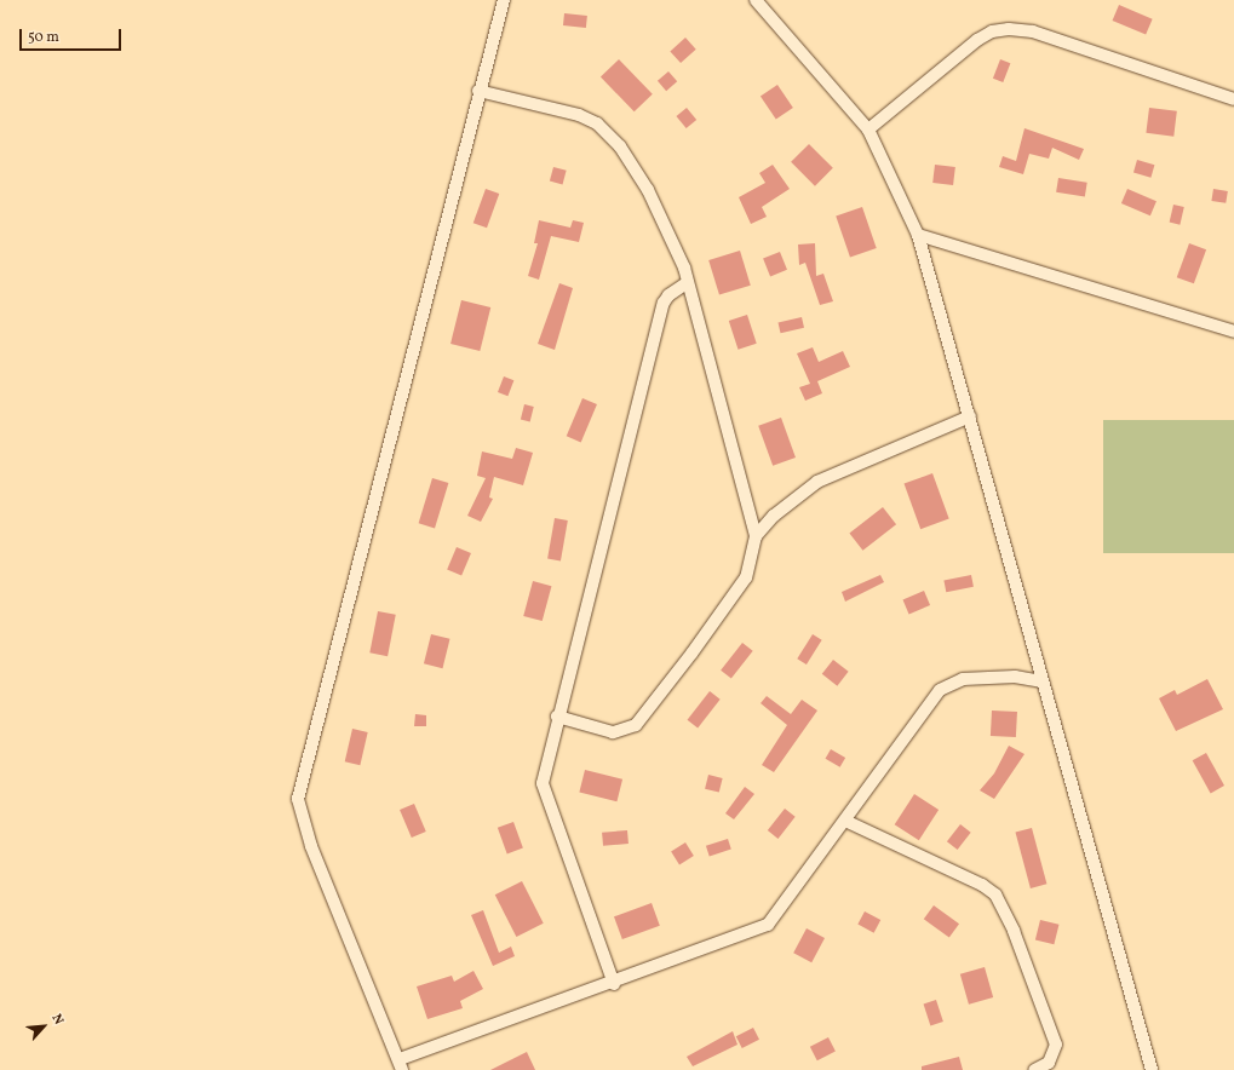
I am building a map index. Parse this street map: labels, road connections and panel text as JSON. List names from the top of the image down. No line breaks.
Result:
{"scale_bar":"50 m","north":"top right"}
